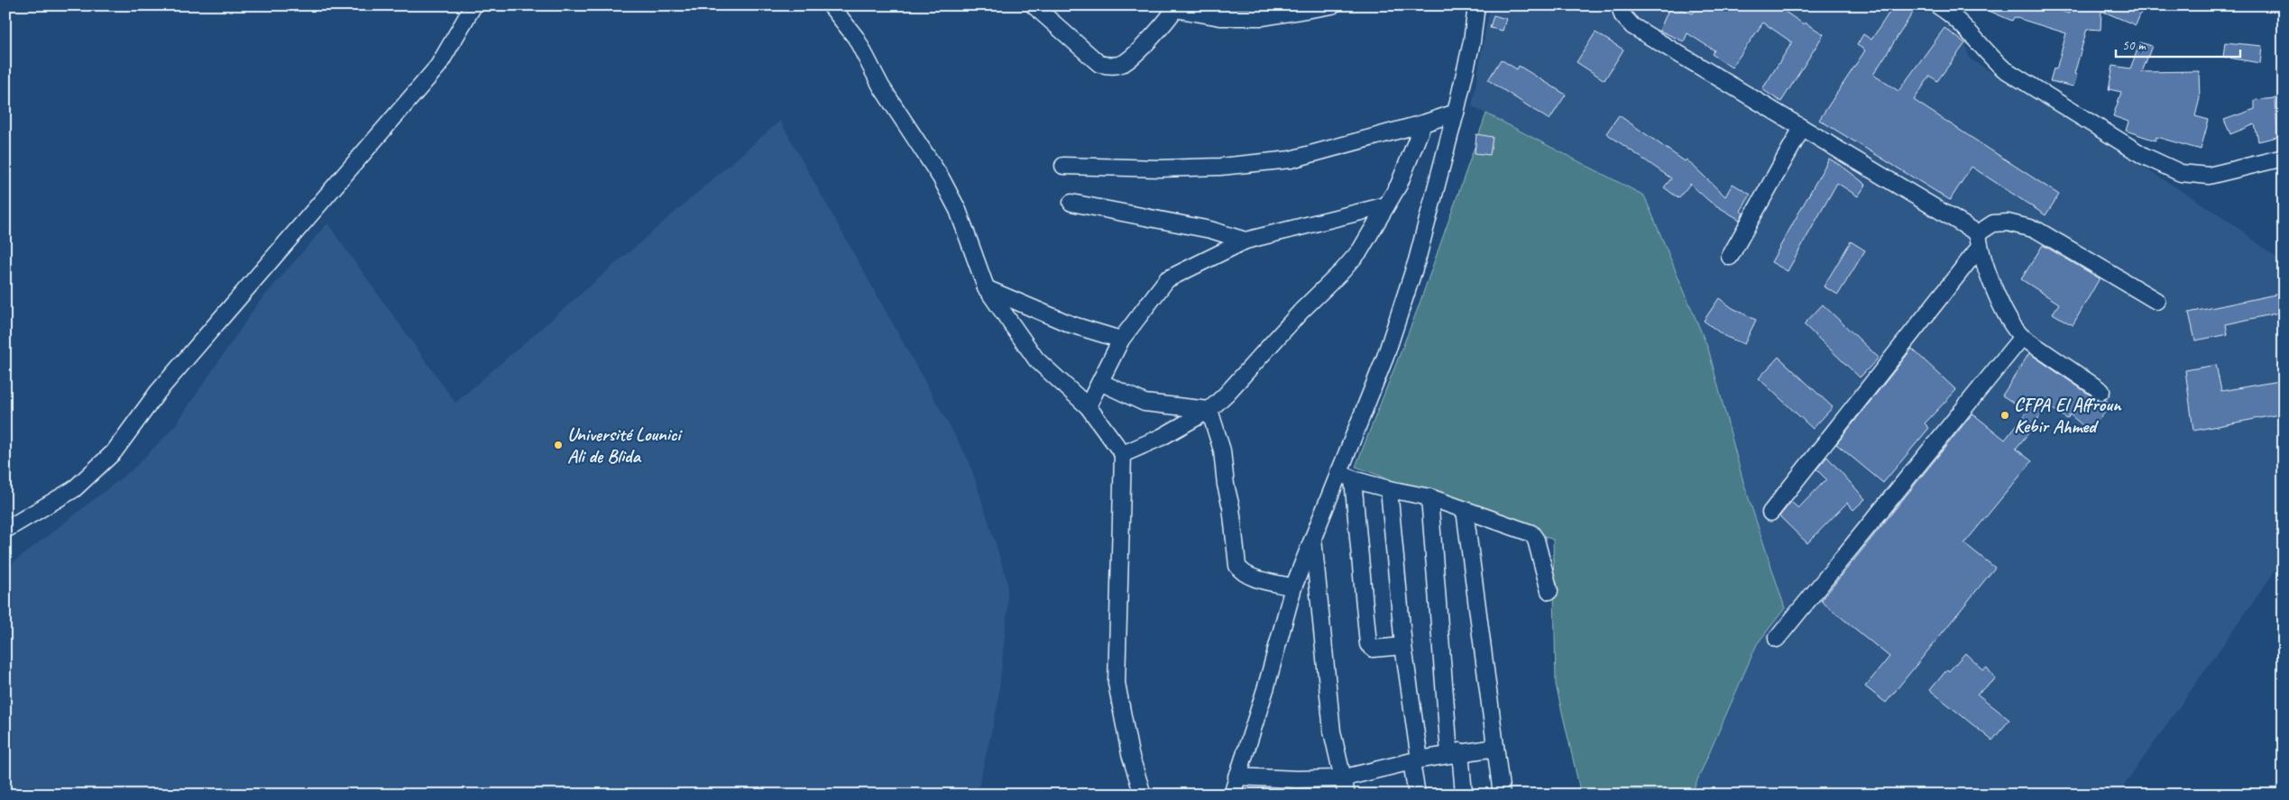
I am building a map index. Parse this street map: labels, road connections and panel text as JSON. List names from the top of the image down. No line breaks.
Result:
{"places":["CFPA El Affroun Kebir Ahmed","Université Lounici Ali de Blida"],"scale_bar":"50 m"}
